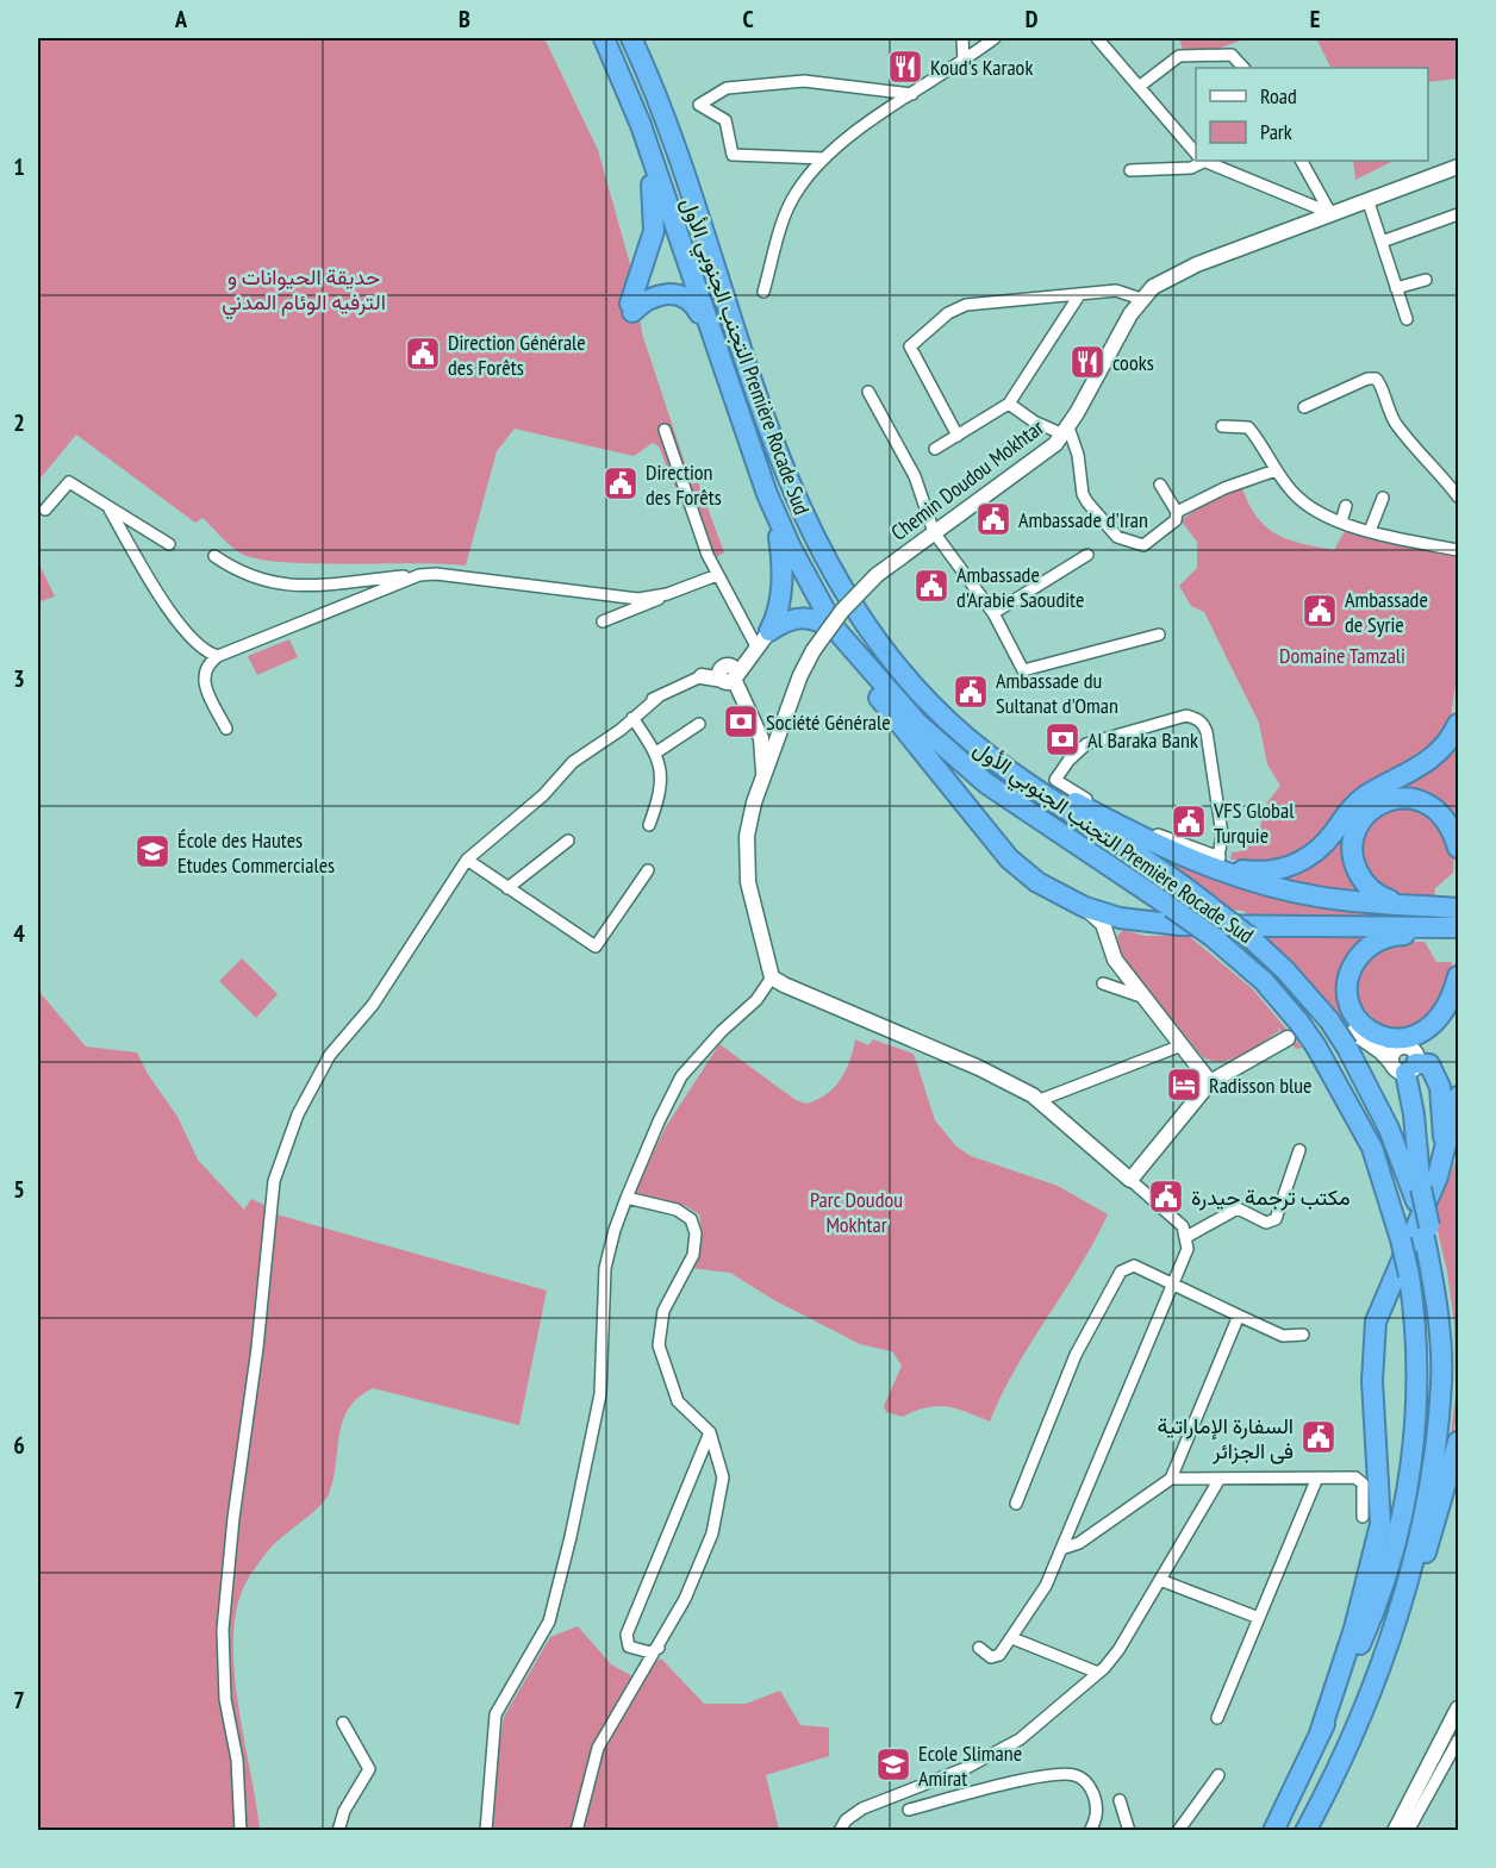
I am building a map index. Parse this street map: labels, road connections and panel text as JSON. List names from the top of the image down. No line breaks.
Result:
{"streets":{"highway":["التجنب الجنوبي الأول Première Rocade Sud"],"street":["Chemin Doudou Mokhtar"]},"parks":["حديقة الحيوانات و الترفيه الوئام المدني","Domaine Tamzali","Parc Doudou Mokhtar"],"places":{"restaurant":["Koud's Karaok","cooks"],"public building":["Direction Générale des Forêts","Direction des Forêts","Ambassade d'Iran","Ambassade d'Arabie Saoudite","Ambassade de Syrie","Ambassade du Sultanat d'Oman","VFS Global Turquie","مكتب ترجمة حيدرة","السفارة الإماراتية فى الجزائر"],"bank":["Société Générale","Al Baraka Bank"],"school or university":["École des Hautes Etudes Commerciales","Ecole Slimane Amirat"],"hotel":["Radisson blue"]},"legend":["Road","Park"],"grid":{"columns":["A","B","C","D","E"],"rows":["1","2","3","4","5","6","7"]}}
